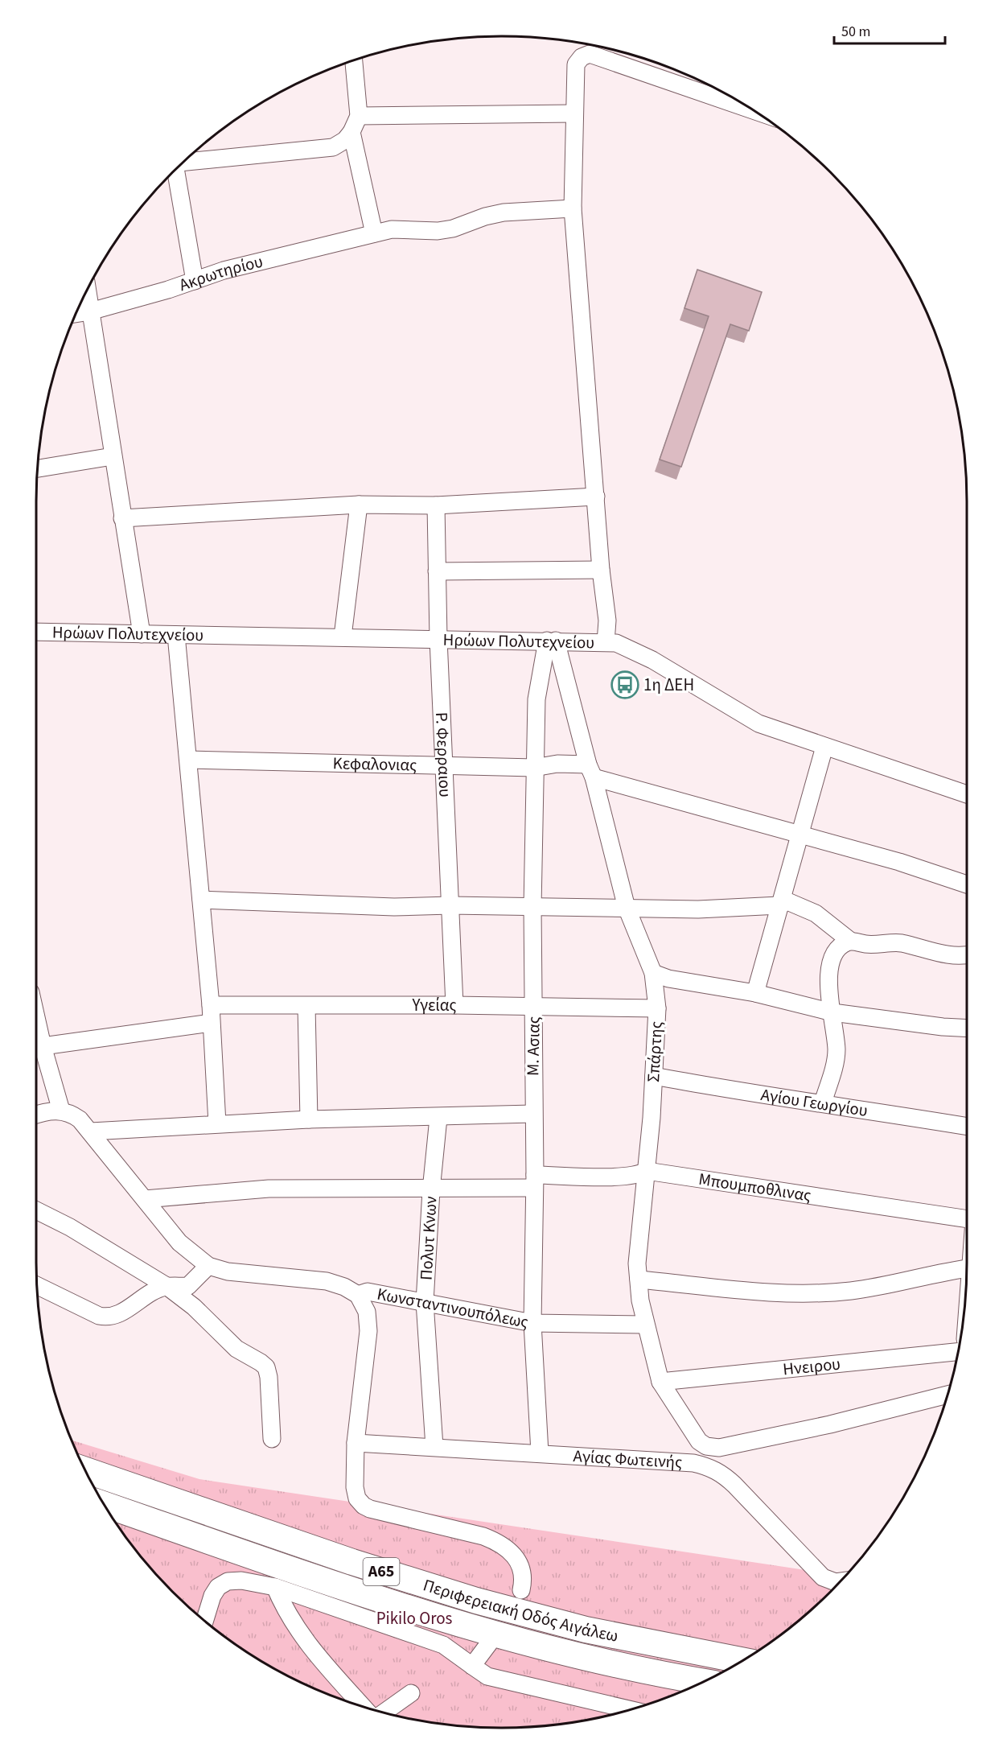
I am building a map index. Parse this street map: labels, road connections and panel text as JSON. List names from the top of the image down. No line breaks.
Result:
{"streets":{"highway":["Α65","Περιφερειακή Οδός Αιγάλεω"],"street":["Ακρωτηρίου","Ηρώων Πολυτεχνείου","Ρ. Φερραιου","Κεφαλονιας","Υγείας","Μ. Ασιας","Σπάρτης","Αγίου Γεωργίου","Μπουμποθλινας","Πολυτ Κνων","Κωνσταντινουπόλεως","Ηνειρου","Αγίας Φωτεινής"]},"crossings":[["Ηρώων Πολυτεχνείου","Ρ. Φερραιου"],["Ηρώων Πολυτεχνείου","Μ. Ασιας"],["Ηρώων Πολυτεχνείου","Σπάρτης"],["Ρ. Φερραιου","Κεφαλονιας"],["Ρ. Φερραιου","Υγείας"],["Κεφαλονιας","Μ. Ασιας"],["Κεφαλονιας","Σπάρτης"],["Υγείας","Μ. Ασιας"],["Υγείας","Σπάρτης"],["Μ. Ασιας","Σπάρτης"],["Μ. Ασιας","Μπουμποθλινας"],["Μ. Ασιας","Κωνσταντινουπόλεως"],["Μ. Ασιας","Αγίας Φωτεινής"],["Σπάρτης","Αγίου Γεωργίου"],["Σπάρτης","Μπουμποθλινας"],["Σπάρτης","Κωνσταντινουπόλεως"],["Σπάρτης","Ηνειρου"],["Μπουμποθλινας","Πολυτ Κνων"],["Πολυτ Κνων","Κωνσταντινουπόλεως"],["Πολυτ Κνων","Αγίας Φωτεινής"]],"parks":["Pikilo Oros"],"places":{"bus stop":["1η ΔΕΗ"]},"scale_bar":"50 m"}
